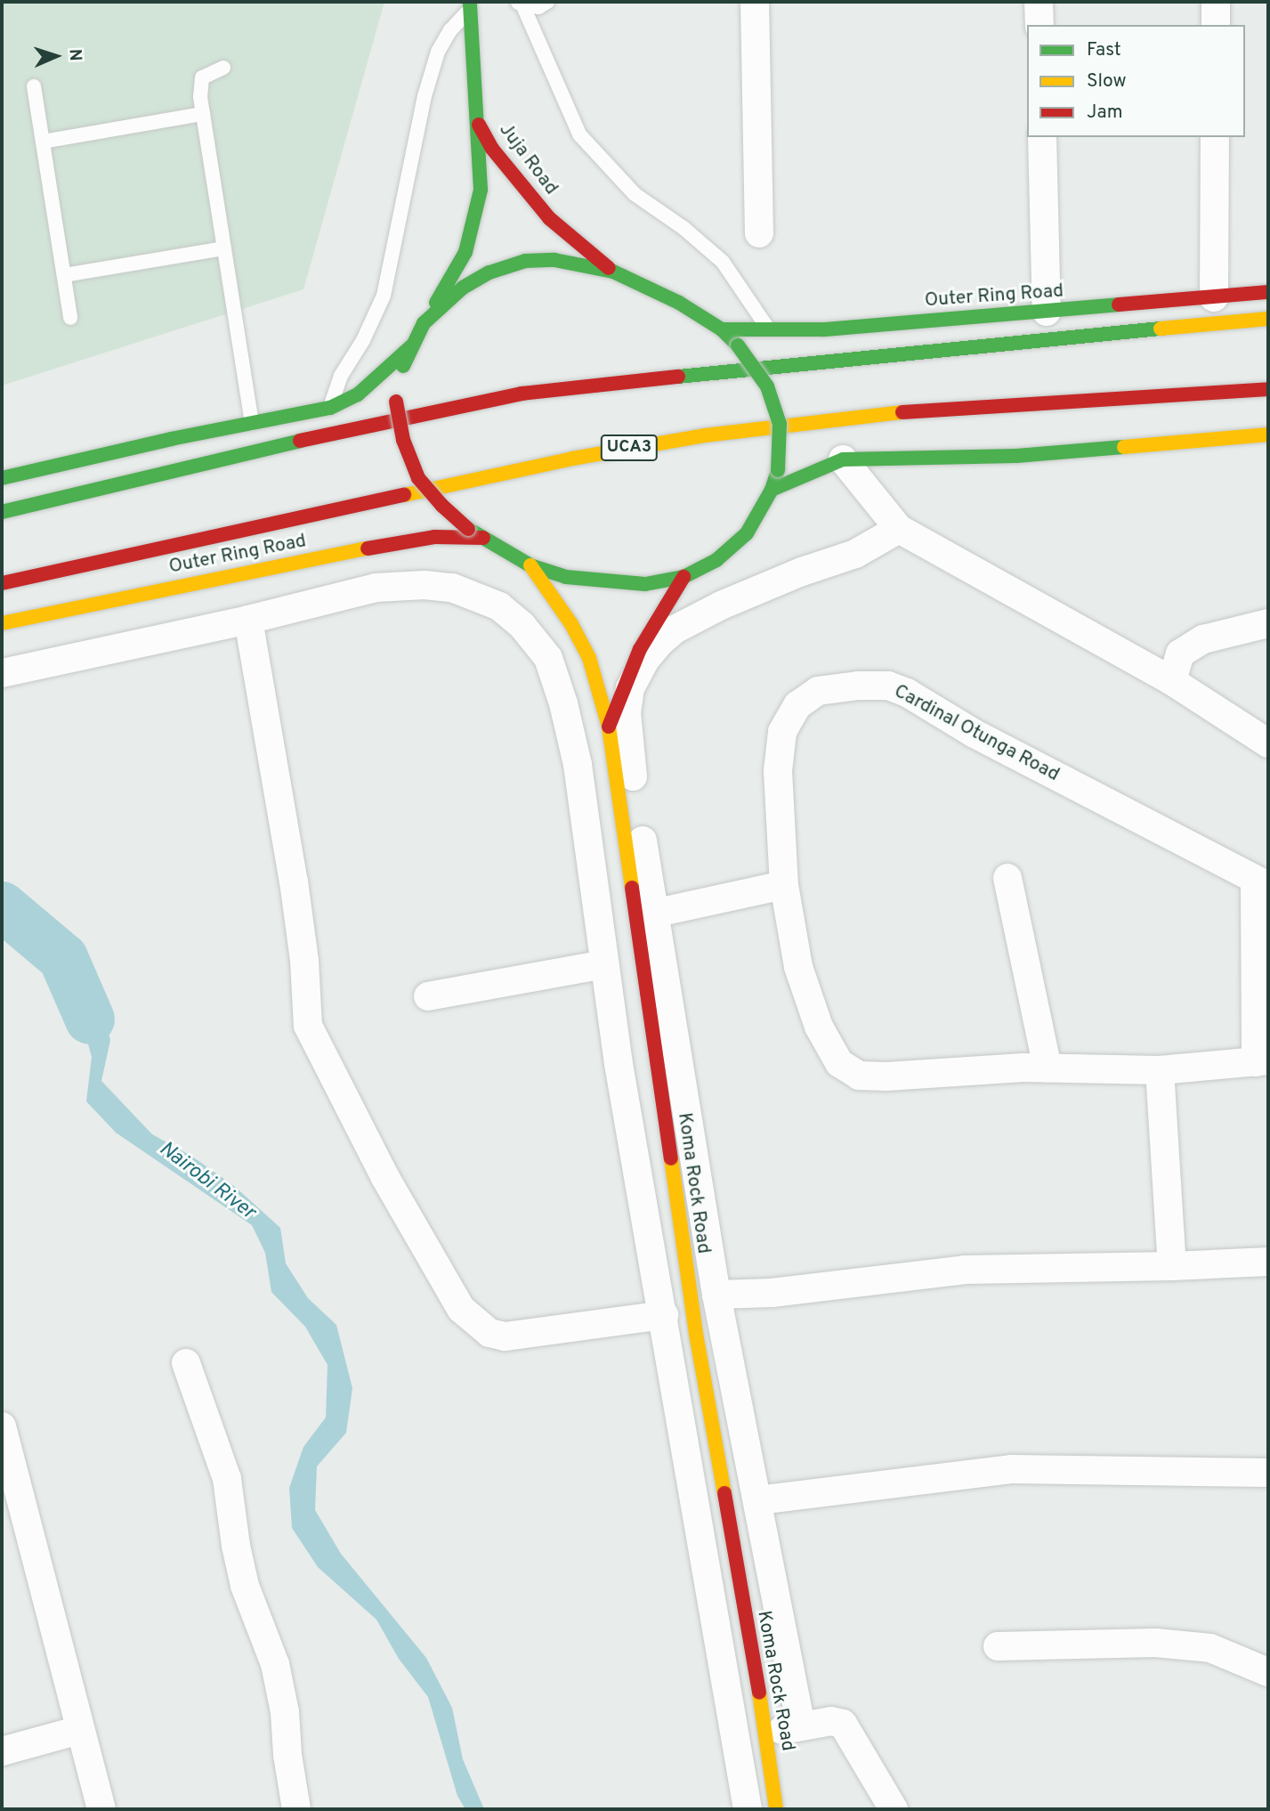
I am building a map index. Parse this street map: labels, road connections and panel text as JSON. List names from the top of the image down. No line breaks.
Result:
{"streets":{"main road":["Juja Road","Outer Ring Road","UCA3","Koma Rock Road"],"street":["Cardinal Otunga Road"]},"water":["Nairobi River"],"legend":["Fast","Slow","Jam"],"north":"right"}
